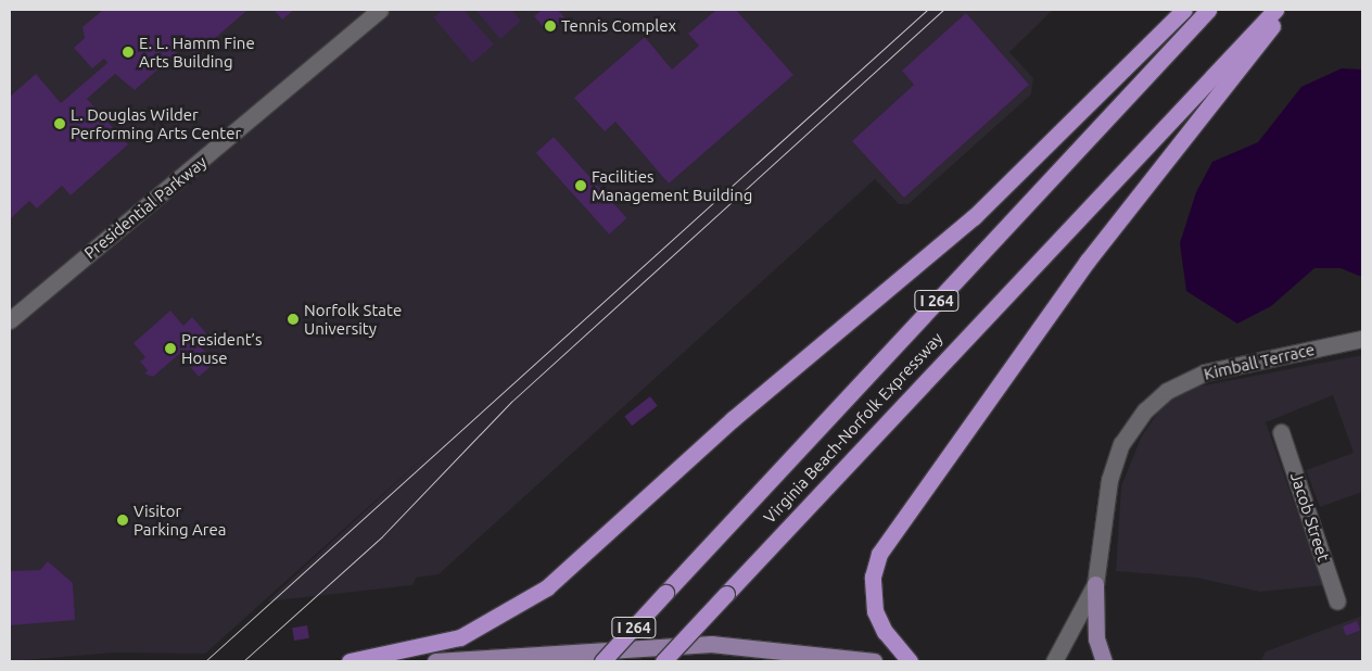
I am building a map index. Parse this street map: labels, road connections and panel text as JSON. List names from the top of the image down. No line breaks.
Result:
{"streets":{"highway":["I 264","Virginia Beach-Norfolk Expressway"],"street":["Presidential Parkway","Kimball Terrace","Jacob Street"]},"places":["Tennis Complex","E. L. Hamm Fine Arts Building","L. Douglas Wilder Performing Arts Center","Facilities Management Building","Norfolk State University","President’s House","Visitor Parking Area"]}
